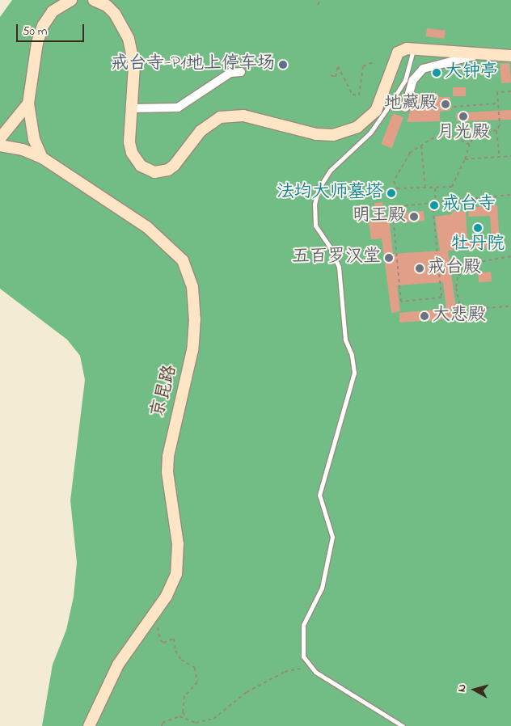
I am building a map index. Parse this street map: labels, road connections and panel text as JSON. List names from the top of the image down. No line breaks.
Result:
{"streets":{"street":["京昆路"]},"places":["戒台寺-P1地上停车场","大钟亭","地藏殿","月光殿","法均大师墓塔","戒台寺","明王殿","牡丹院","五百罗汉堂","戒台殿","大悲殿"],"scale_bar":"50 m","north":"left"}
